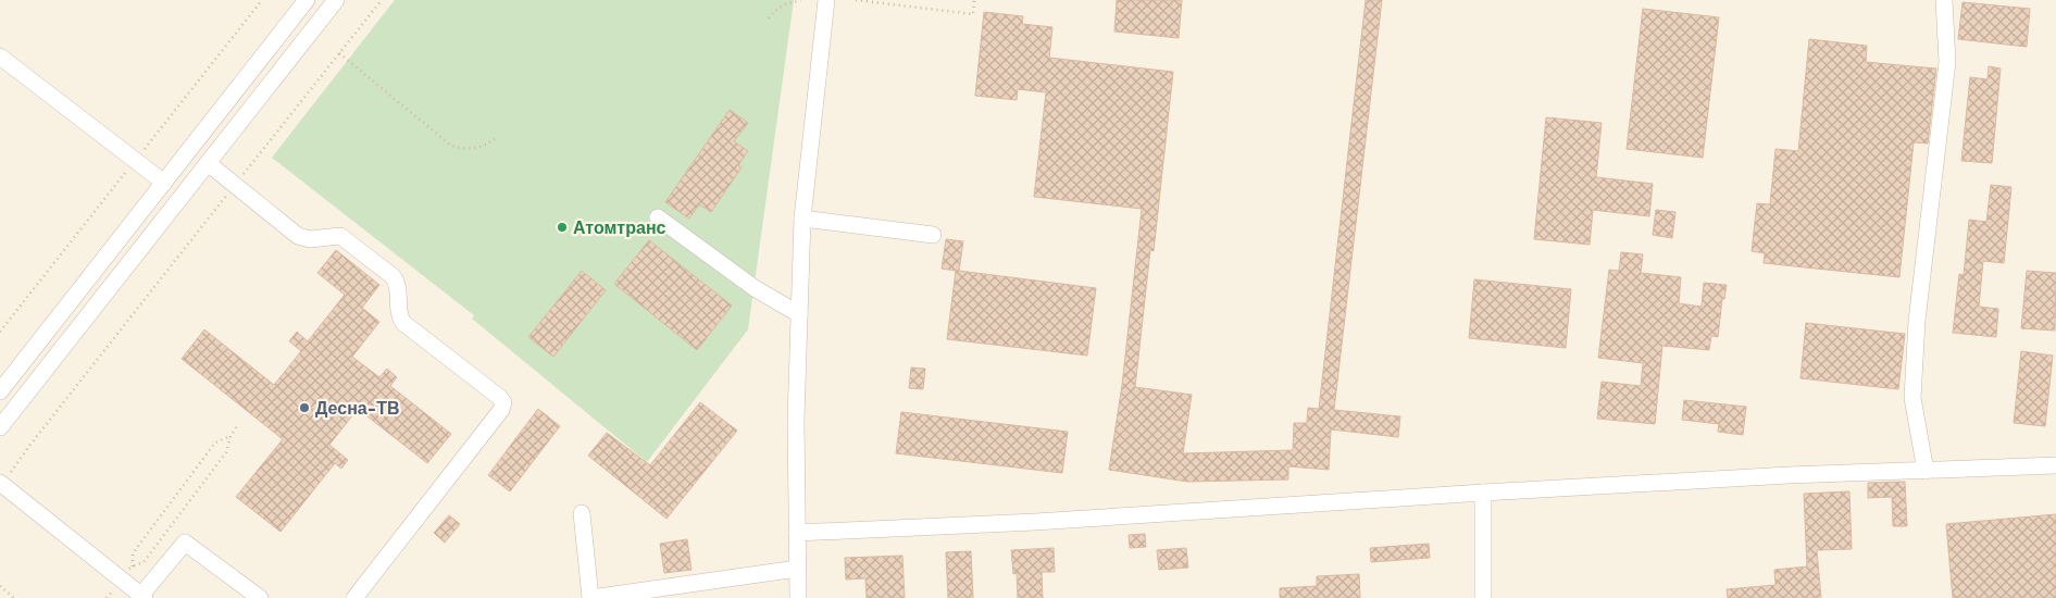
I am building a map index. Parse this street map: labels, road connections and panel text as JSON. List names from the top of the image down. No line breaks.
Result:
{"places":["Атомтранс","Десна-ТВ"]}
